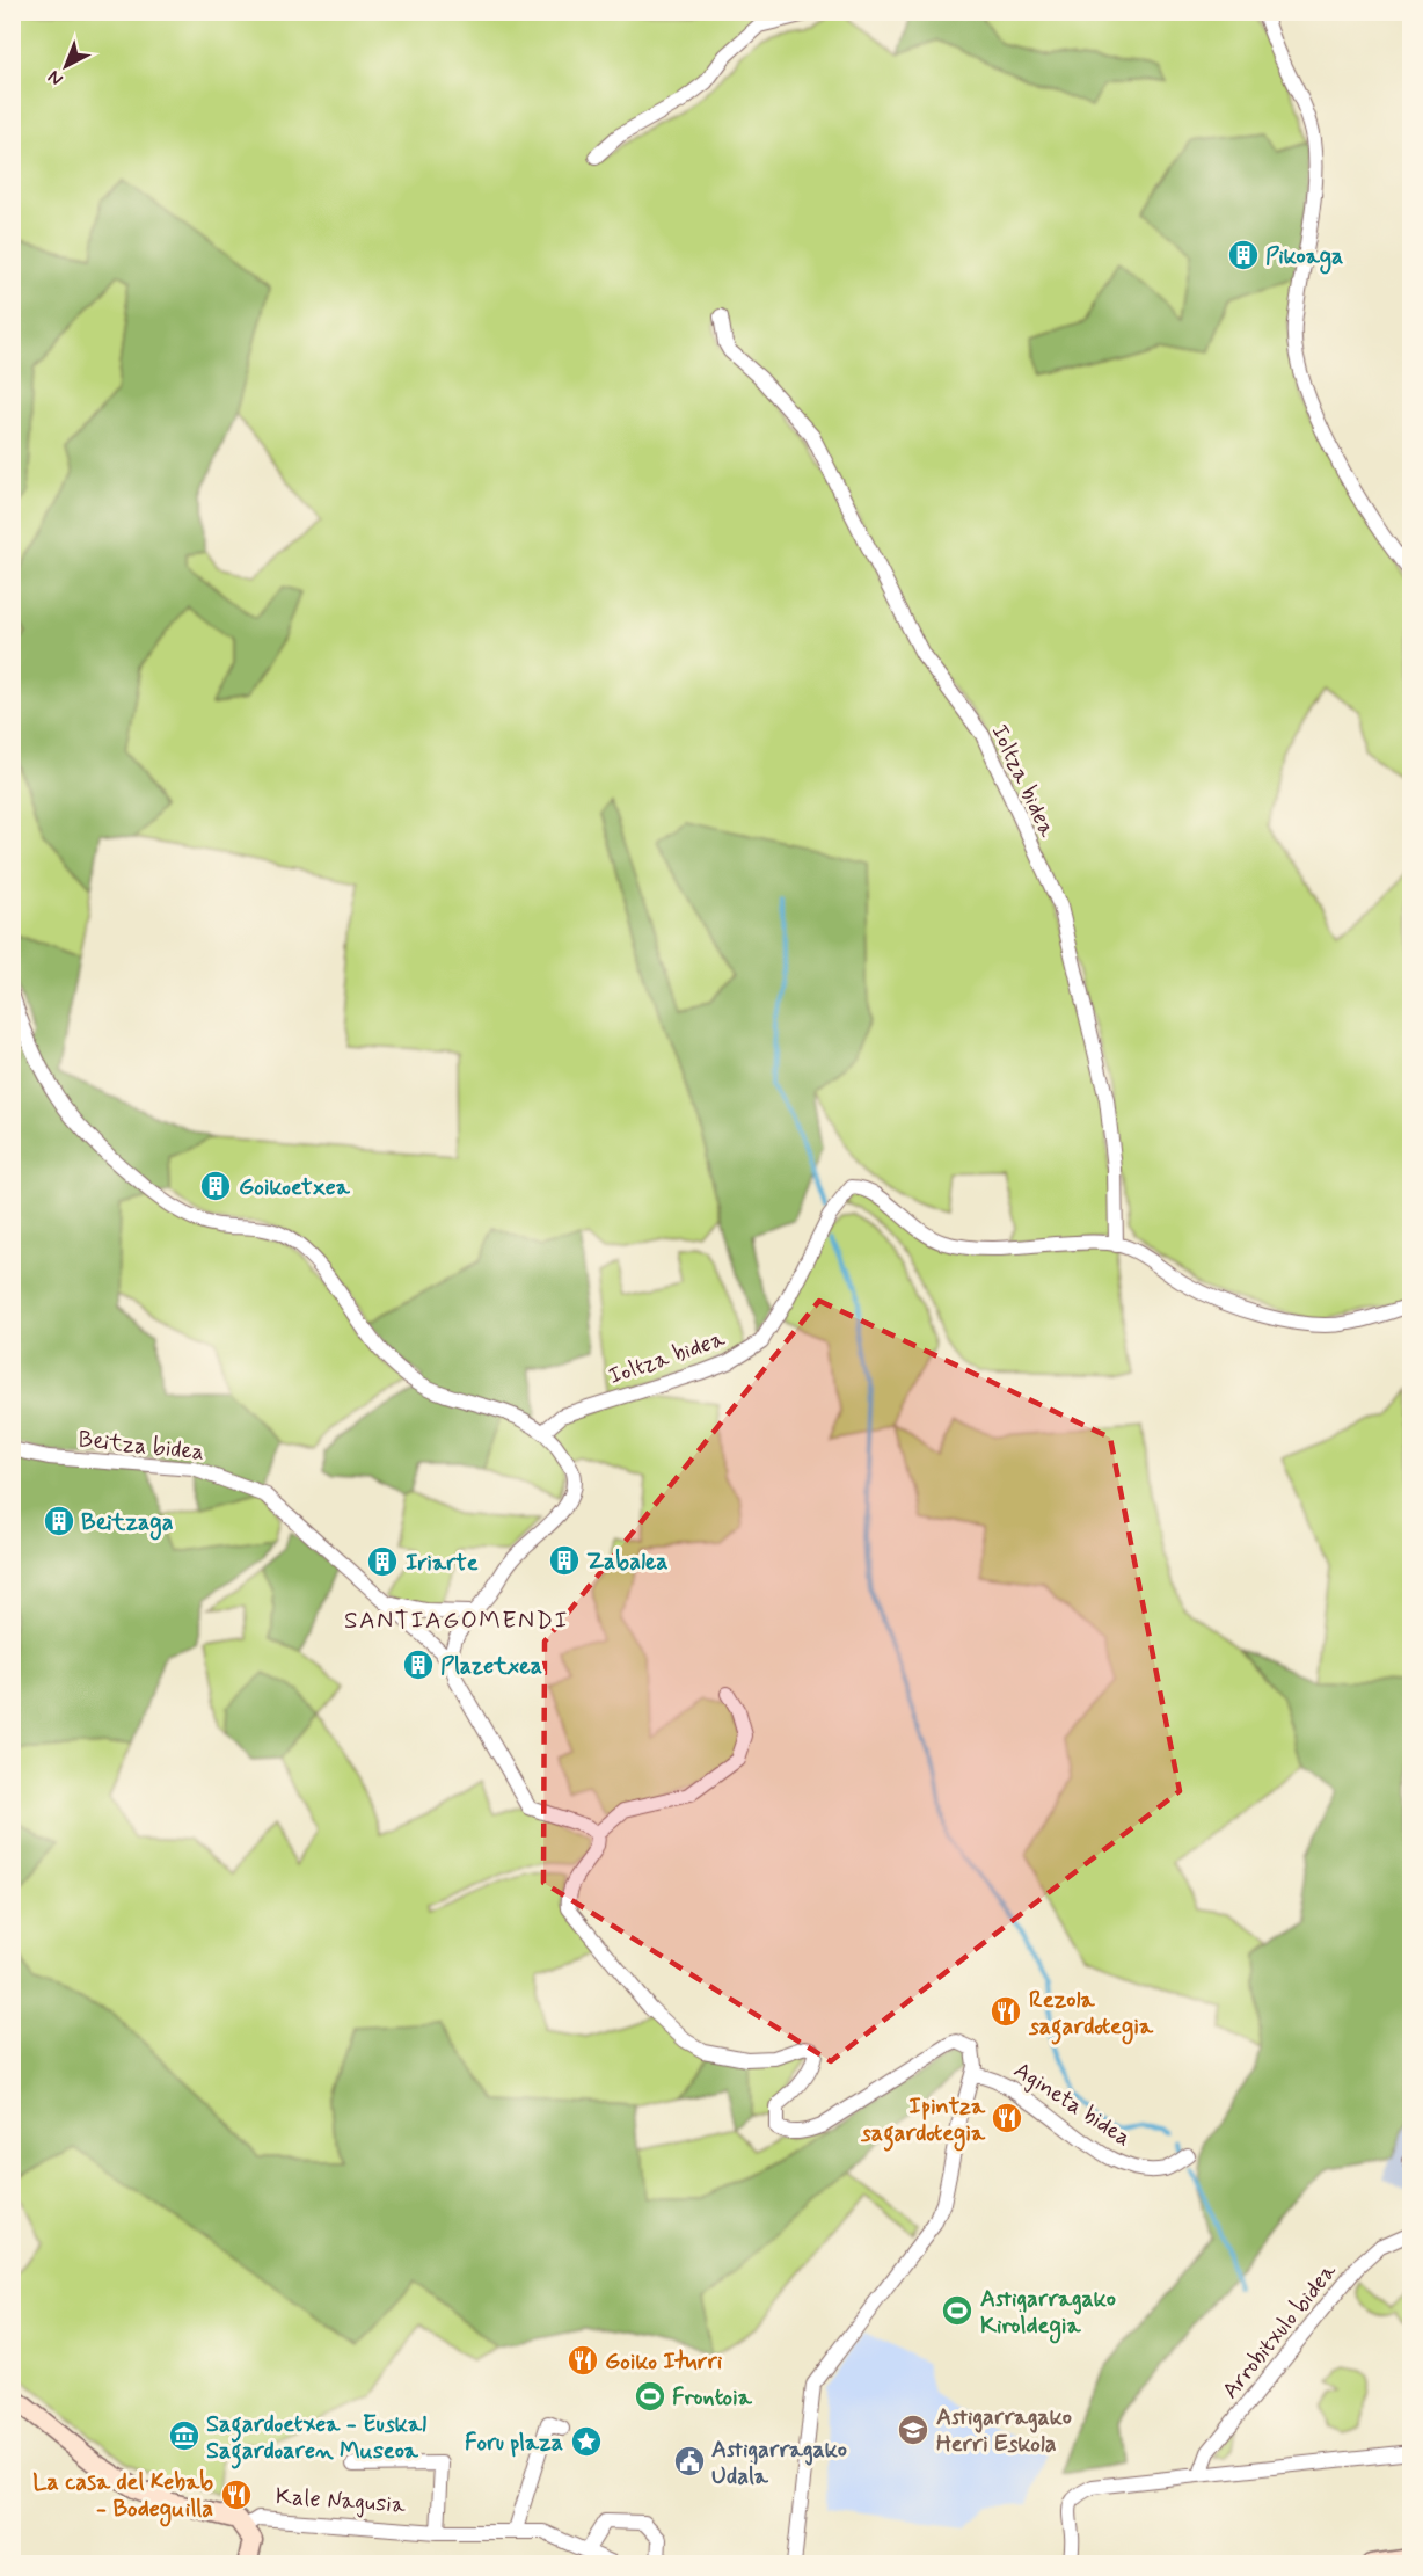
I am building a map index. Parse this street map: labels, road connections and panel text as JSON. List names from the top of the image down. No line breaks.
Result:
{"streets":{"street":["Ioltza bidea","Beitza bidea","Agineta bidea","Arrobitxulo bidea","Kale Nagusia"]},"districts":["SANTIAGOMENDI"],"places":{"building":["Pikoaga","Goikoetxea","Beitzaga","Zabalea","Iriarte","Plazetxea"],"restaurant":["Rezola sagardotegia","Ipintza sagardotegia","Goiko Iturri","La casa del Kebab - Bodeguilla"],"sports":["Astigarragako Kiroldegia","Frontoia"],"school or university":["Astigarragako Herri Eskola"],"museum":["Sagardoetxea - Euskal Sagardoaren Museoa"],"place":["Foru plaza"],"public building":["Astigarragako Udala"]},"north":"bottom left"}
